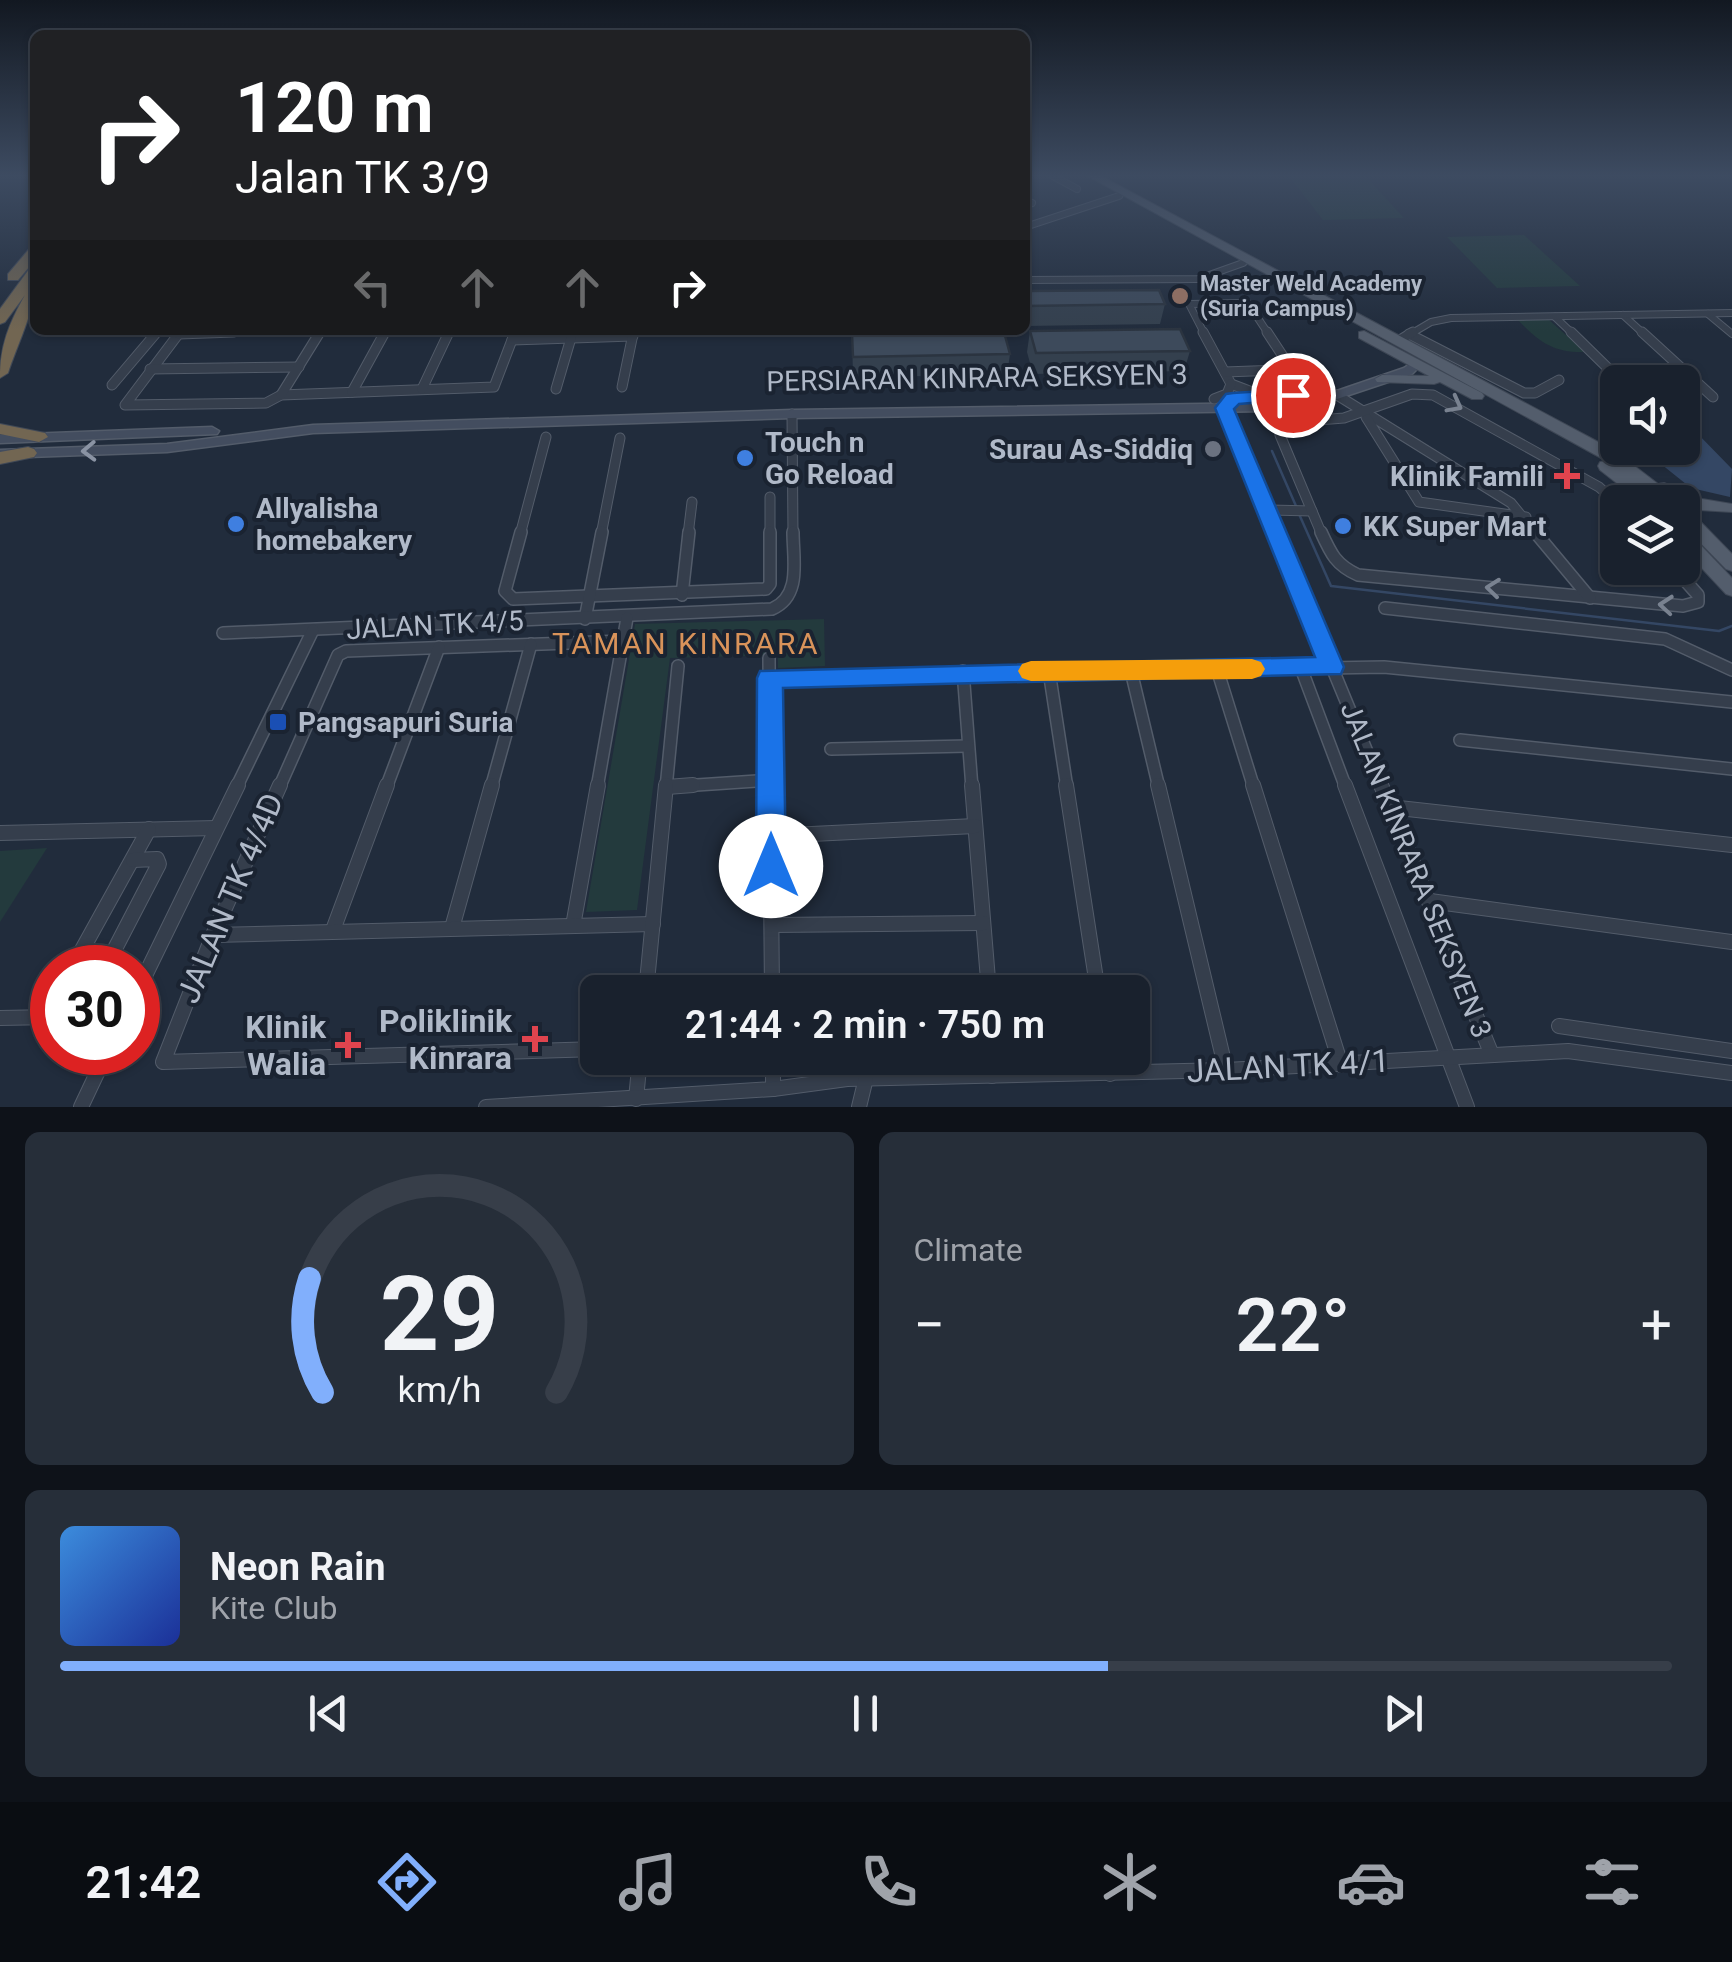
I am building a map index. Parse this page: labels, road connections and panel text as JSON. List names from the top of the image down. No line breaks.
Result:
{"streets":{"main road":["PERSIARAN KINRARA SEKSYEN 3"],"street":["JALAN TK 4/5","JALAN KINRARA SEKSYEN 3","JALAN TK 4/4D","JALAN TK 4/1"]},"crossings":[["PERSIARAN KINRARA SEKSYEN 3","JALAN TK 4/5"],["PERSIARAN KINRARA SEKSYEN 3","JALAN KINRARA SEKSYEN 3"],["JALAN KINRARA SEKSYEN 3","JALAN TK 4/1"]],"districts":["TAMAN KINRARA"],"places":{"other":["Master Weld Academy (Suria Campus)","Surau As-Siddiq","Touch n Go Reload","Allyalisha homebakery","KK Super Mart"],"health":["Klinik Famili","Poliklinik Kinrara","Klinik Walia"],"transit":["Pangsapuri Suria"]},"page":{"turn":["120 m","Jalan TK 3/9"],"limit":"30","trip":"21:44 · 2 min · 750 m","tile":"Climate","heat":["−","22°","+"],"song":["Neon Rain","Kite Club"],"tabs":"21:42","gauge":["29","km/h"]}}
